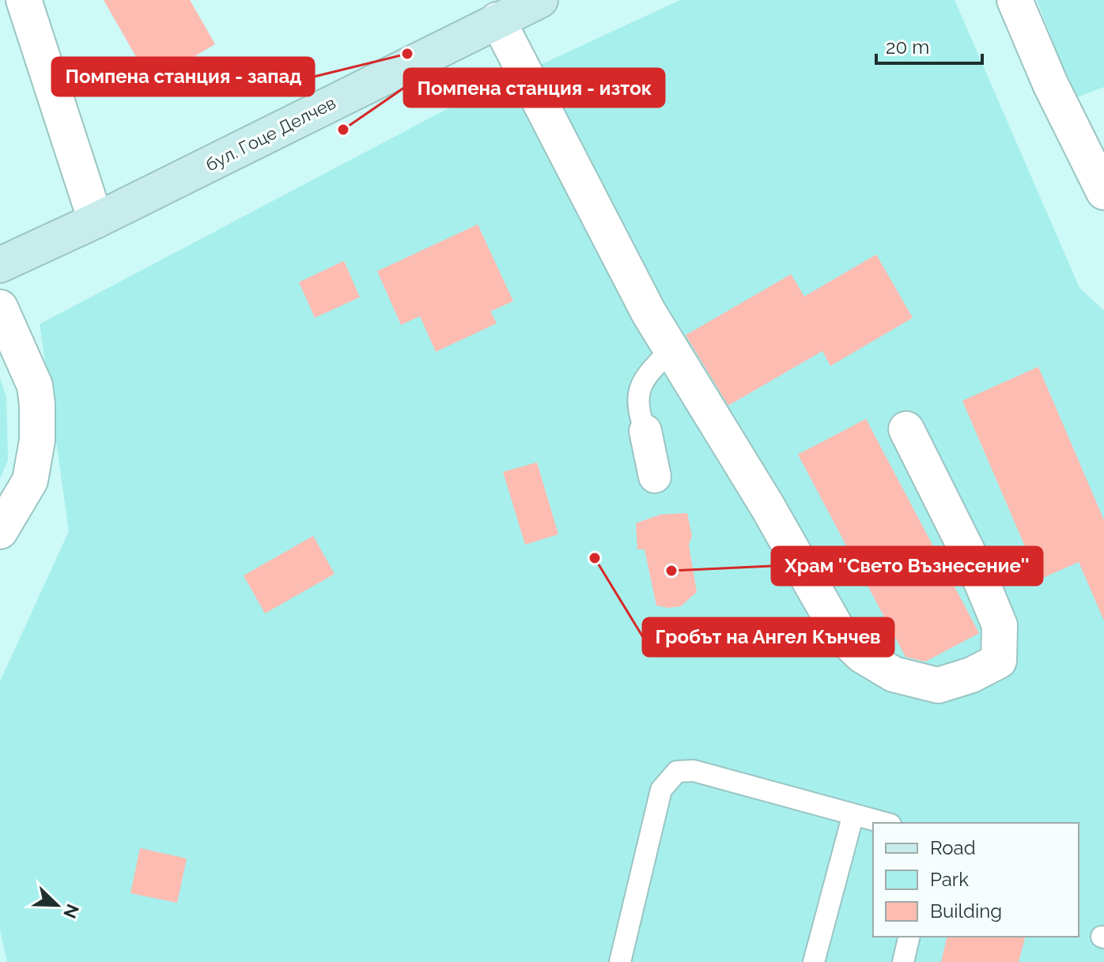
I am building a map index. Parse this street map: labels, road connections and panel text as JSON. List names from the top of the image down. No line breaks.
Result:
{"streets":{"main road":["бул. Гоце Делчев"]},"places":["Помпена станция - запад","Помпена станция - изток","Гробът на Ангел Кънчев","Храм ''Свето Възнесение''"],"legend":["Road","Park","Building"],"scale_bar":"20 m","north":"bottom right"}
